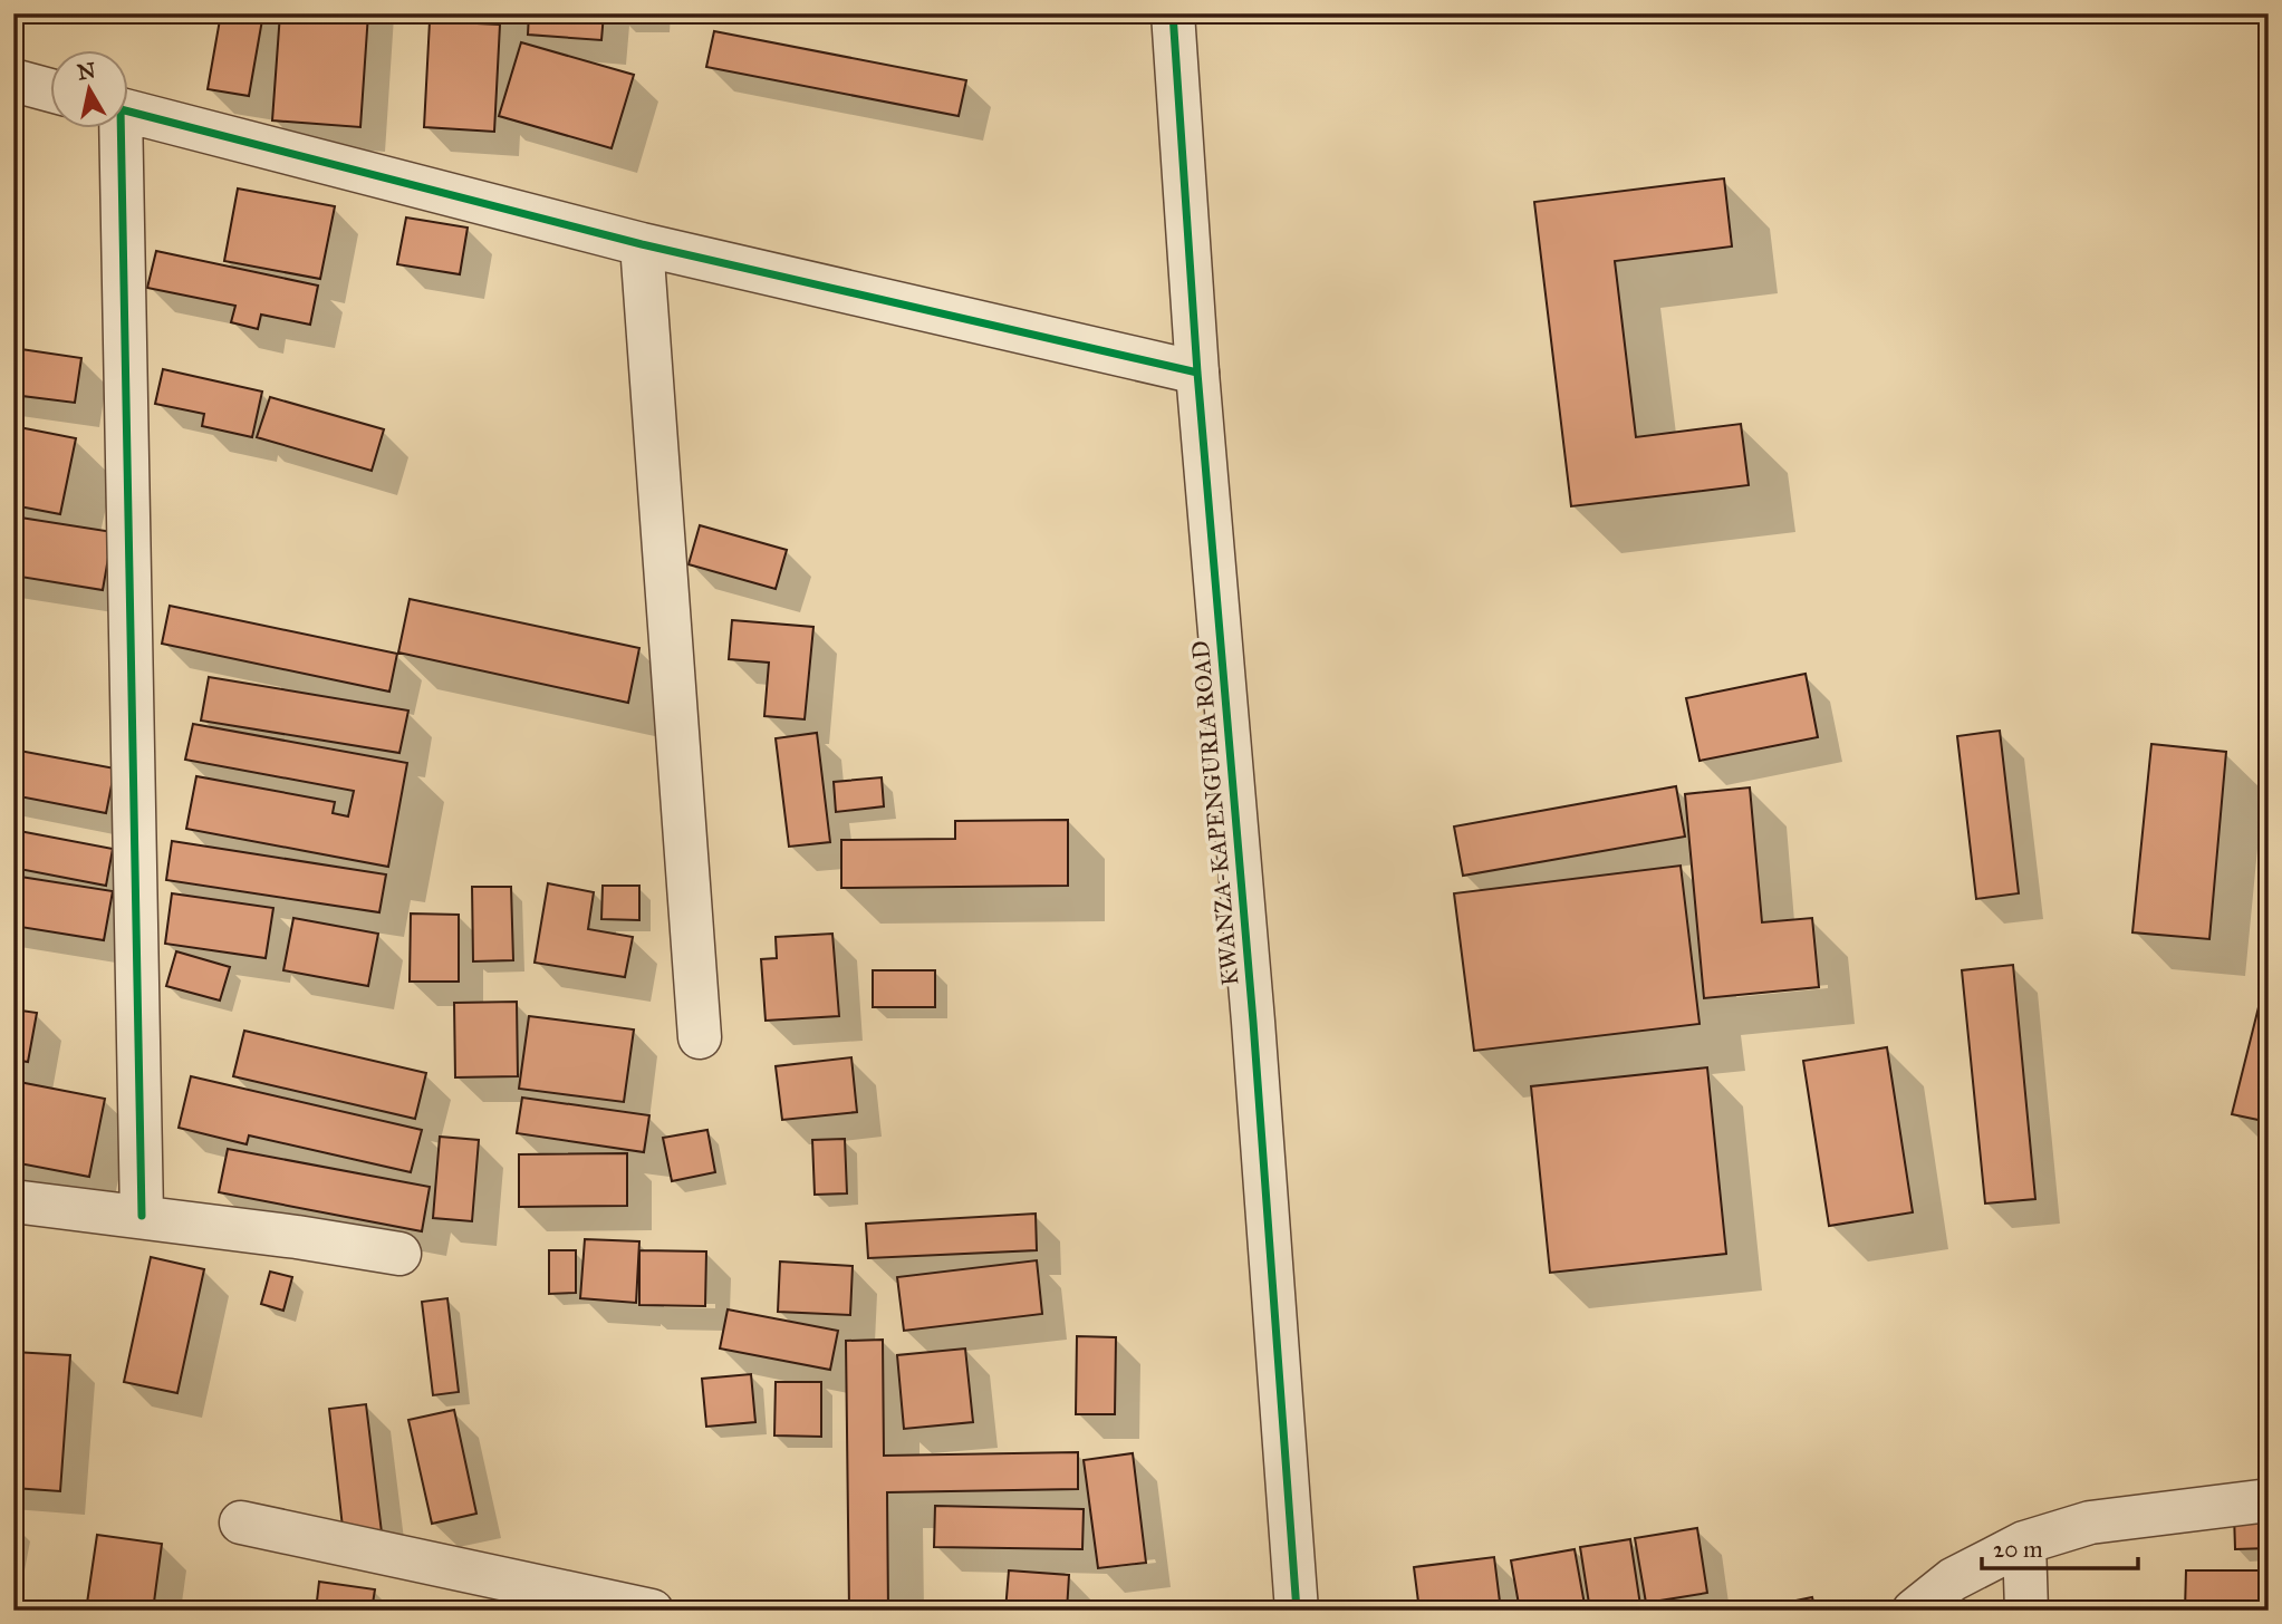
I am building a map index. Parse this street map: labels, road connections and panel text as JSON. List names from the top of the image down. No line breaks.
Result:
{"streets":{"street":["KWANZA-KAPENGURIA ROAD"]},"scale_bar":"20 m","north":"top"}
